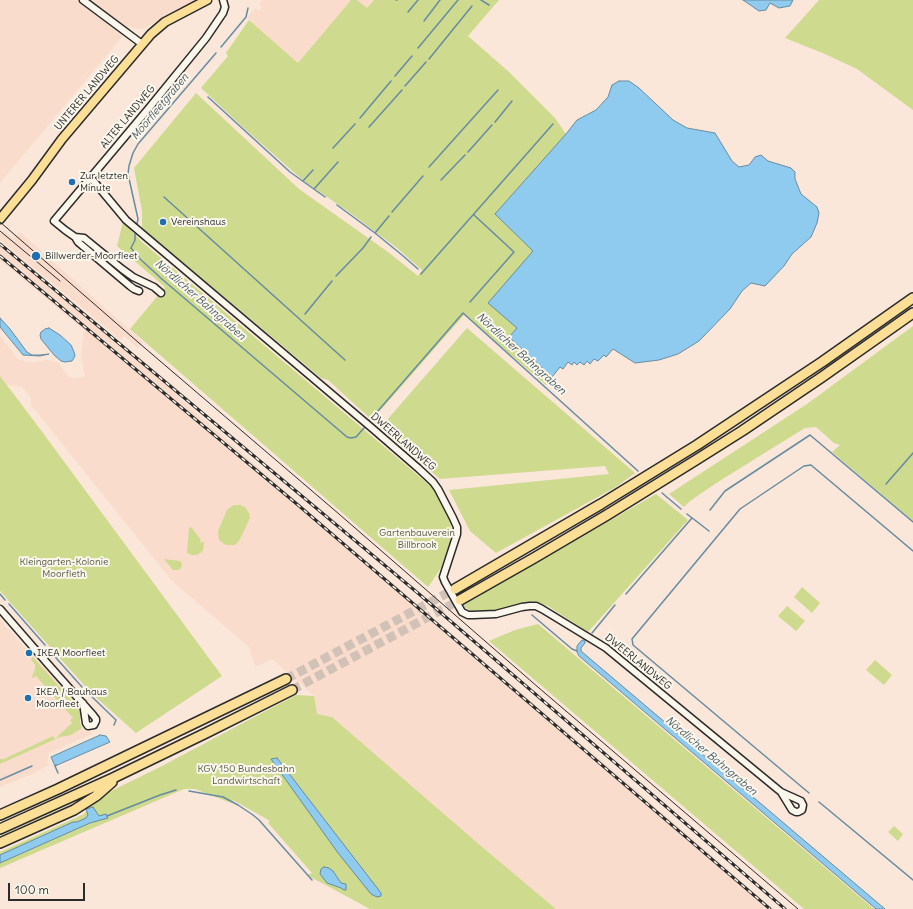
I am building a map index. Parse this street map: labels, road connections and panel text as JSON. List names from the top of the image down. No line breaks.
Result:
{"streets":{"main road":["UNTERER LANDWEG"],"street":["ALTER LANDWEG","DWEERLANDWEG"]},"crossings":[["ALTER LANDWEG","DWEERLANDWEG"]],"water":["Moorfleetgraben","Nördlicher Bahngraben"],"parks":["Gartenbauverein Billbrook","Kleingarten-Kolonie Moorfleth","KGV 150 Bundesbahn Landwirtschaft"],"places":["Zur letzten Minute","Vereinshaus","Billwerder-Moorfleet","IKEA Moorfleet","IKEA / Bauhaus Moorfleet"],"scale_bar":"100 m"}
